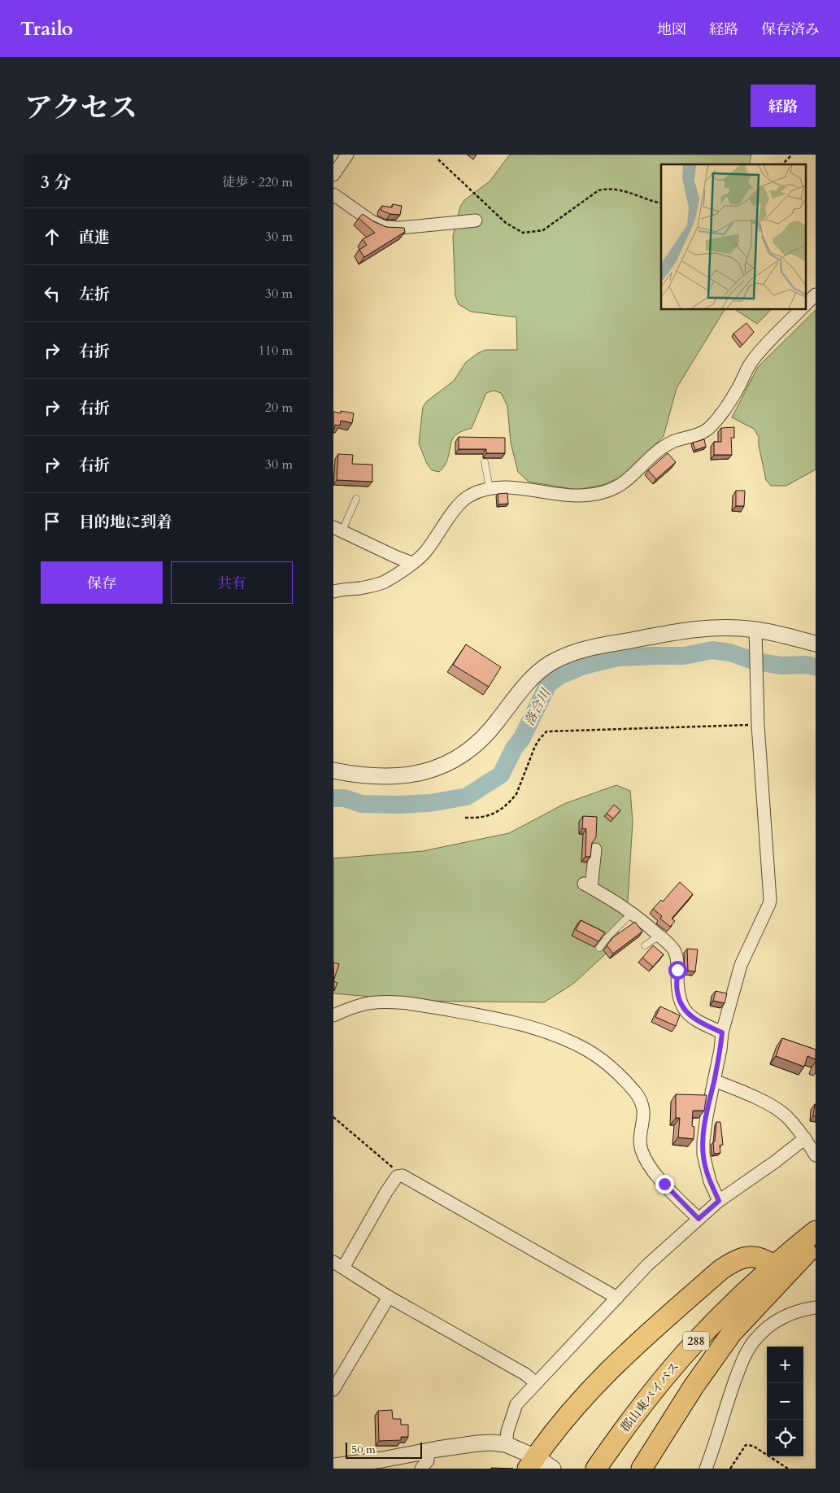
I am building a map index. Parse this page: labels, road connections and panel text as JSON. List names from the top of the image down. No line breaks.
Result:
{"streets":{"highway":["288","郡山東バイパス"]},"water":["落合川"],"scale_bar":"50 m","page":{"header":"Trailo","nav":["地図","経路","保存済み"],"title":"アクセス","buttons":["経路",["保存","共有"]],"heading":["3 分","徒歩 · 220 m"],"list":[["直進","30 m"],["左折","30 m"],["右折","110 m"],["右折","20 m"],["右折","30 m"],"目的地に到着"],"map_buttons":["+","−"],"scale":"50 m"}}
